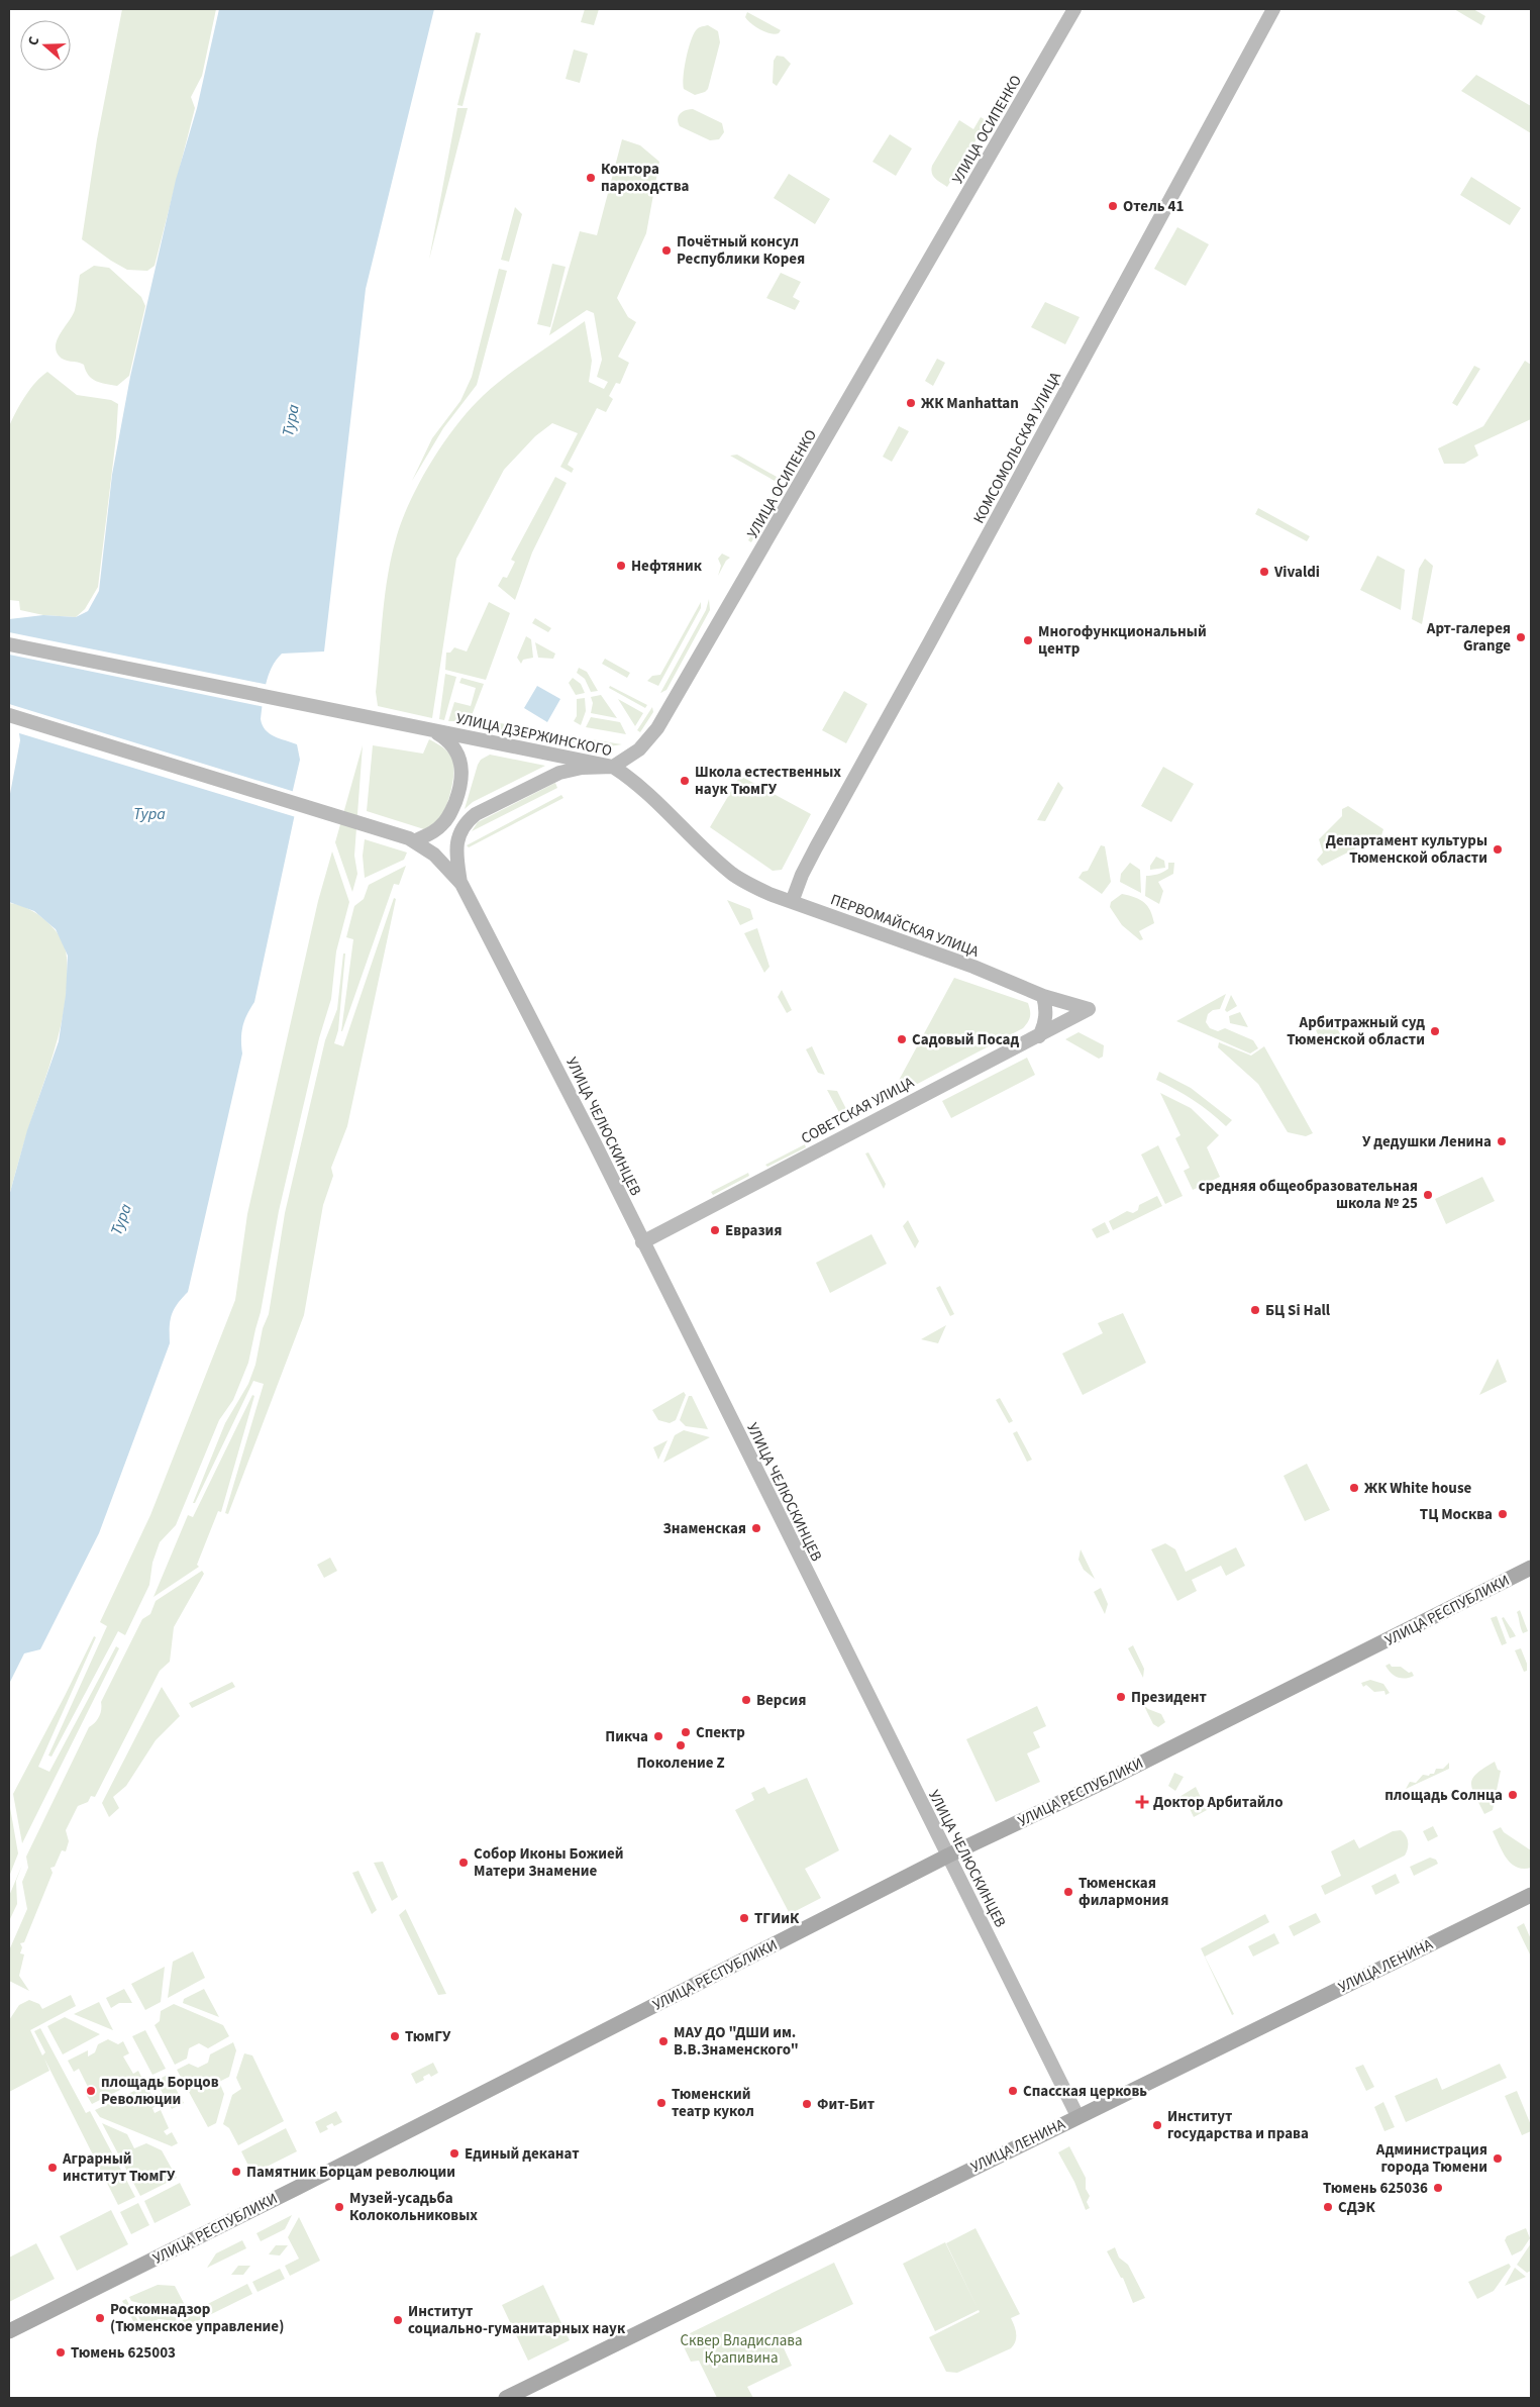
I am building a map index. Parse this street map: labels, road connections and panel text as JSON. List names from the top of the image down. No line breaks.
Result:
{"streets":{"main road":["УЛИЦА ОСИПЕНКО","КОМСОМОЛЬСКАЯ УЛИЦА","УЛИЦА ДЗЕРЖИНСКОГО","ПЕРВОМАЙСКАЯ УЛИЦА","СОВЕТСКАЯ УЛИЦА","УЛИЦА ЧЕЛЮСКИНЦЕВ","УЛИЦА РЕСПУБЛИКИ","УЛИЦА ЛЕНИНА"]},"crossings":[["УЛИЦА ОСИПЕНКО","УЛИЦА ДЗЕРЖИНСКОГО"],["КОМСОМОЛЬСКАЯ УЛИЦА","ПЕРВОМАЙСКАЯ УЛИЦА"],["УЛИЦА ДЗЕРЖИНСКОГО","ПЕРВОМАЙСКАЯ УЛИЦА"],["ПЕРВОМАЙСКАЯ УЛИЦА","СОВЕТСКАЯ УЛИЦА"],["СОВЕТСКАЯ УЛИЦА","УЛИЦА ЧЕЛЮСКИНЦЕВ"],["УЛИЦА ЧЕЛЮСКИНЦЕВ","УЛИЦА РЕСПУБЛИКИ"],["УЛИЦА ЧЕЛЮСКИНЦЕВ","УЛИЦА ЛЕНИНА"]],"water":["Тура"],"parks":["Сквер Владислава Крапивина"],"places":{"other":["Контора пароходства","Отель 41","Почётный консул Республики Корея","ЖК Manhattan","Нефтяник","Vivaldi","Арт-галерея Grange","Многофункциональный центр","Школа естественных наук ТюмГУ","Департамент культуры Тюменской области","Арбитражный суд Тюменской области","Садовый Посад","У дедушки Ленина","средняя общеобразовательная школа № 25","Евразия","БЦ Si Hall","ЖК White house","ТЦ Москва","Знаменская","Президент","Версия","Спектр","Пикча","Поколение Z","площадь Солнца","Собор Иконы Божией Матери Знамение","Тюменская филармония","ТГИиК","ТюмГУ","МАУ ДО \"ДШИ им. В.В.Знаменского\"","площадь Борцов Революции","Спасская церковь","Тюменский театр кукол","Фит-Бит","Институт государства и права","Единый деканат","Администрация города Тюмени","Аграрный институт ТюмГУ","Памятник Борцам революции","Тюмень 625036","Музей-усадьба Колокольниковых","СДЭК","Роскомнадзор (Тюменское управление)","Институт социально-гуманитарных наук","Тюмень 625003"],"health":["Доктор Арбитайло"]},"north":"left"}
